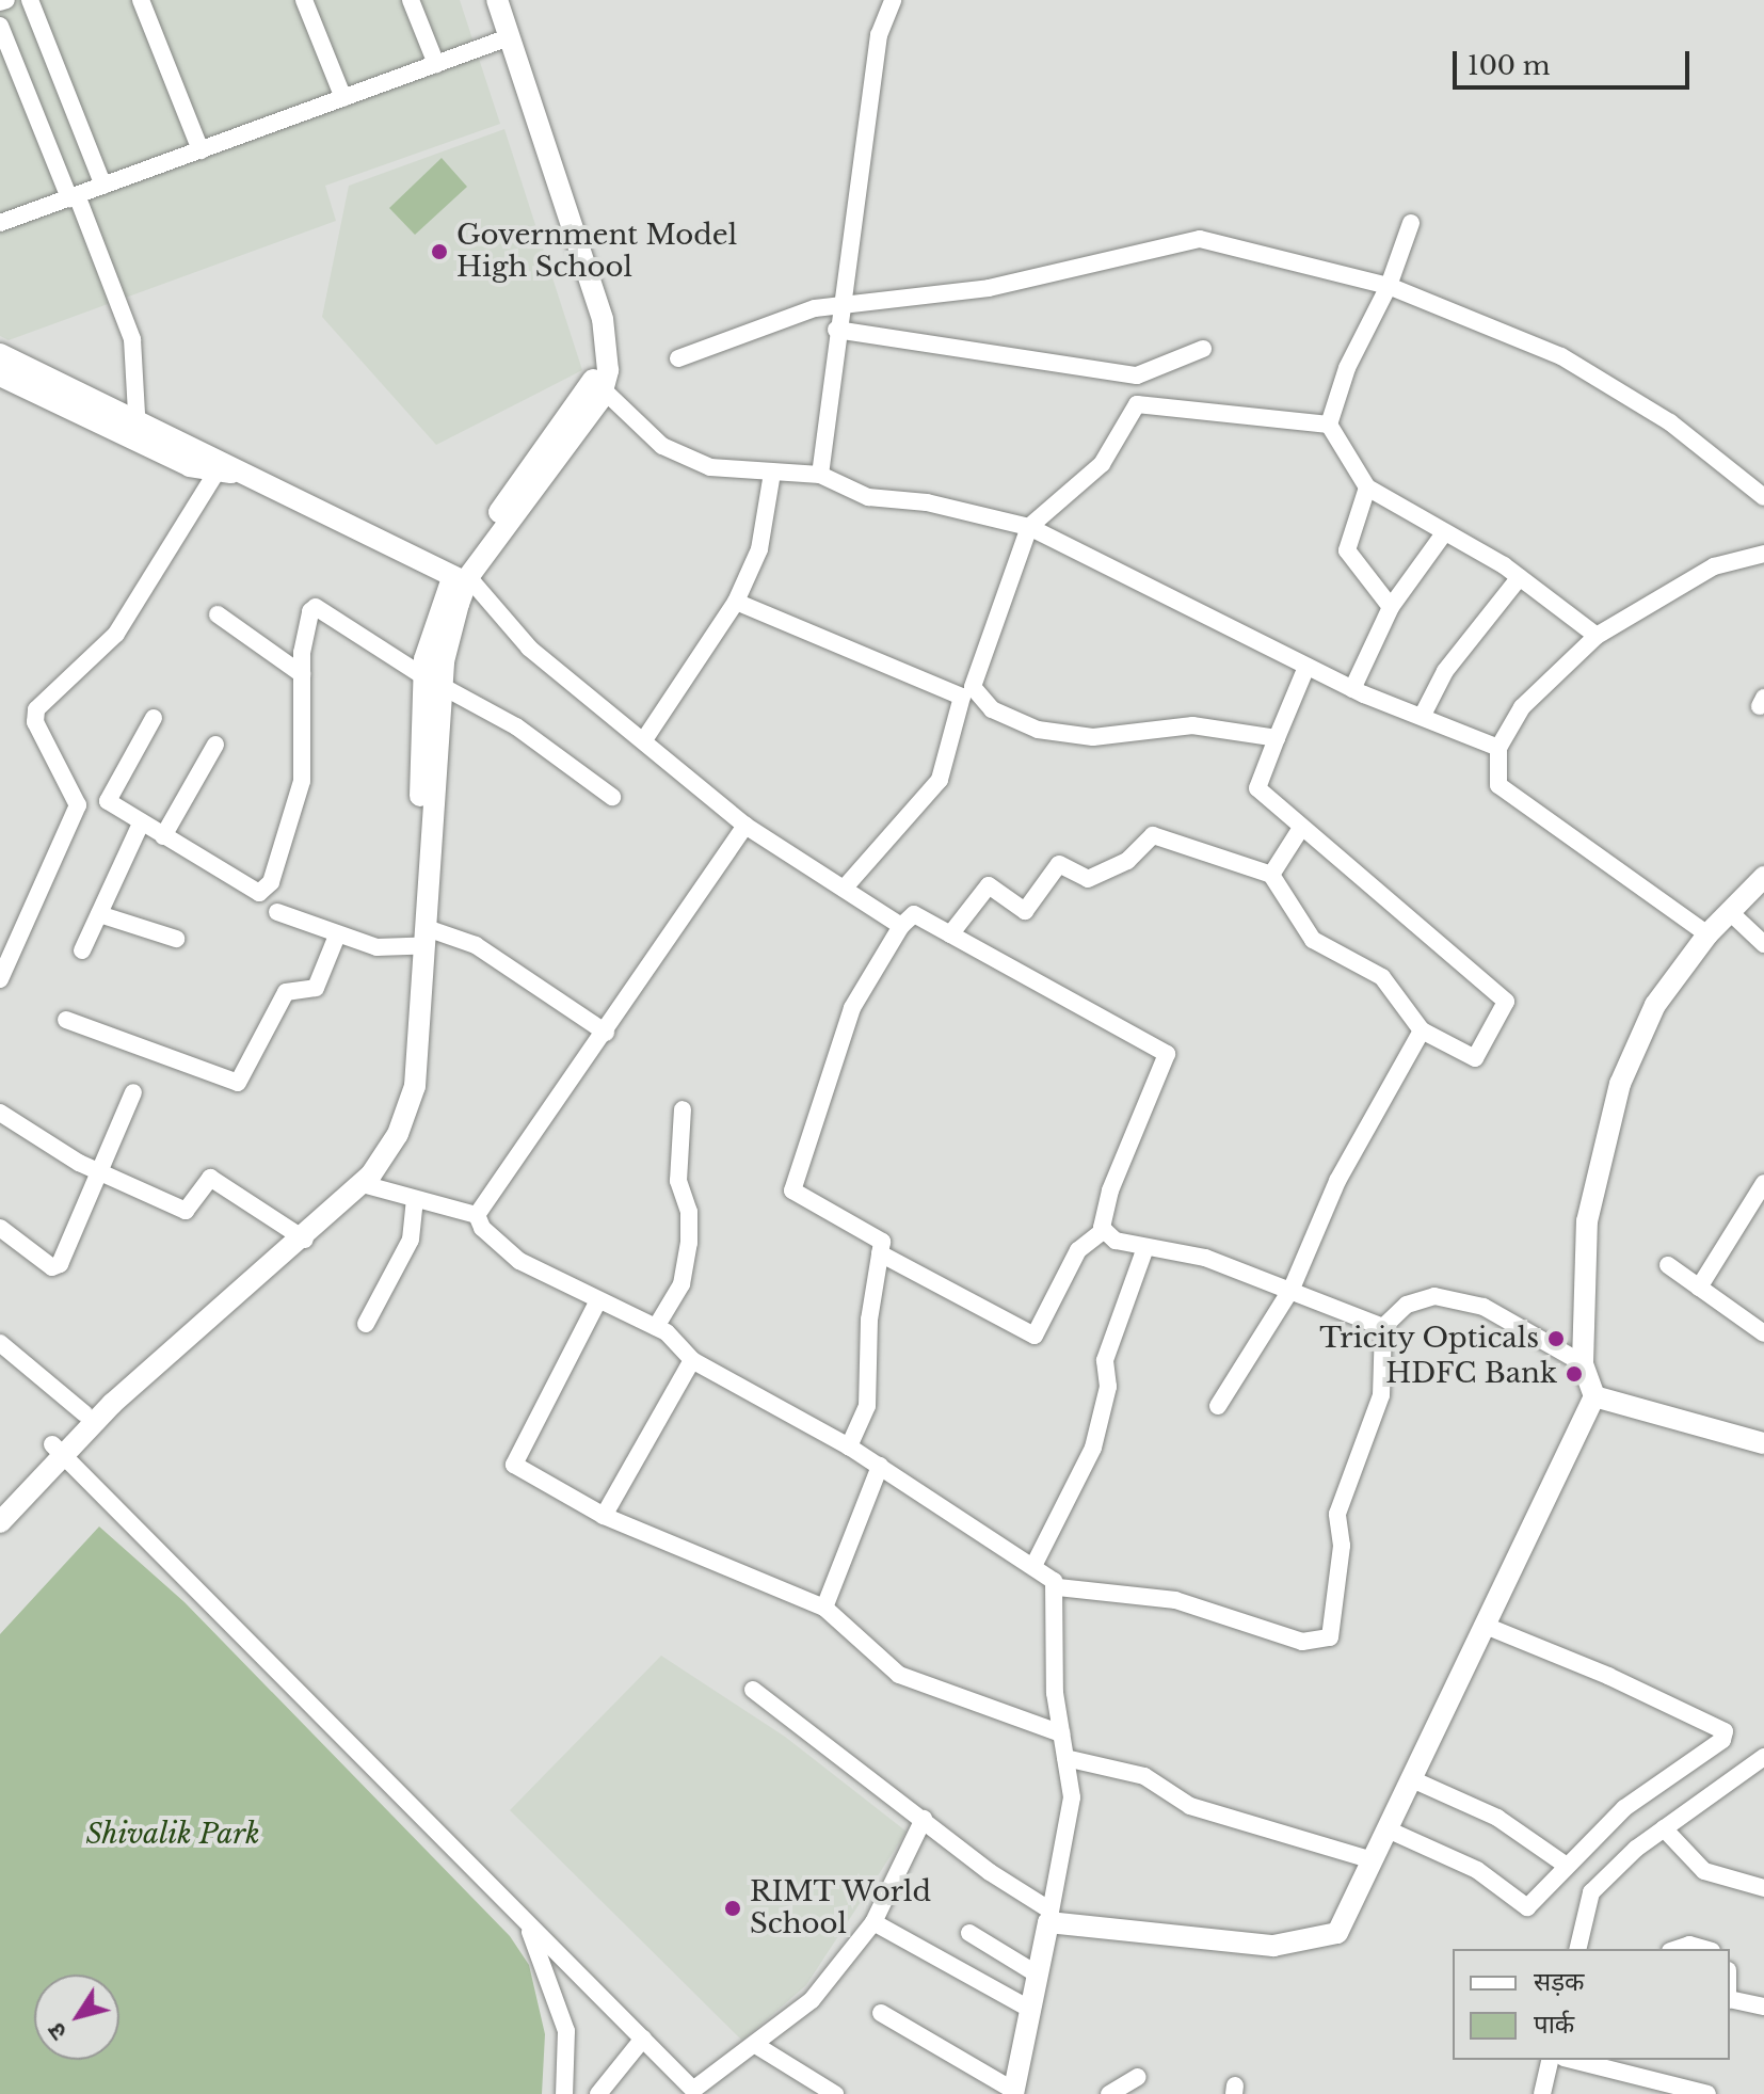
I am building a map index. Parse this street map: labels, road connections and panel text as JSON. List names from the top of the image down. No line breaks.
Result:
{"parks":["Shivalik Park"],"places":["Government Model High School","Tricity Opticals","HDFC Bank","RIMT World School"],"legend":["सड़क","पार्क"],"scale_bar":"100 m","north":"bottom left"}
